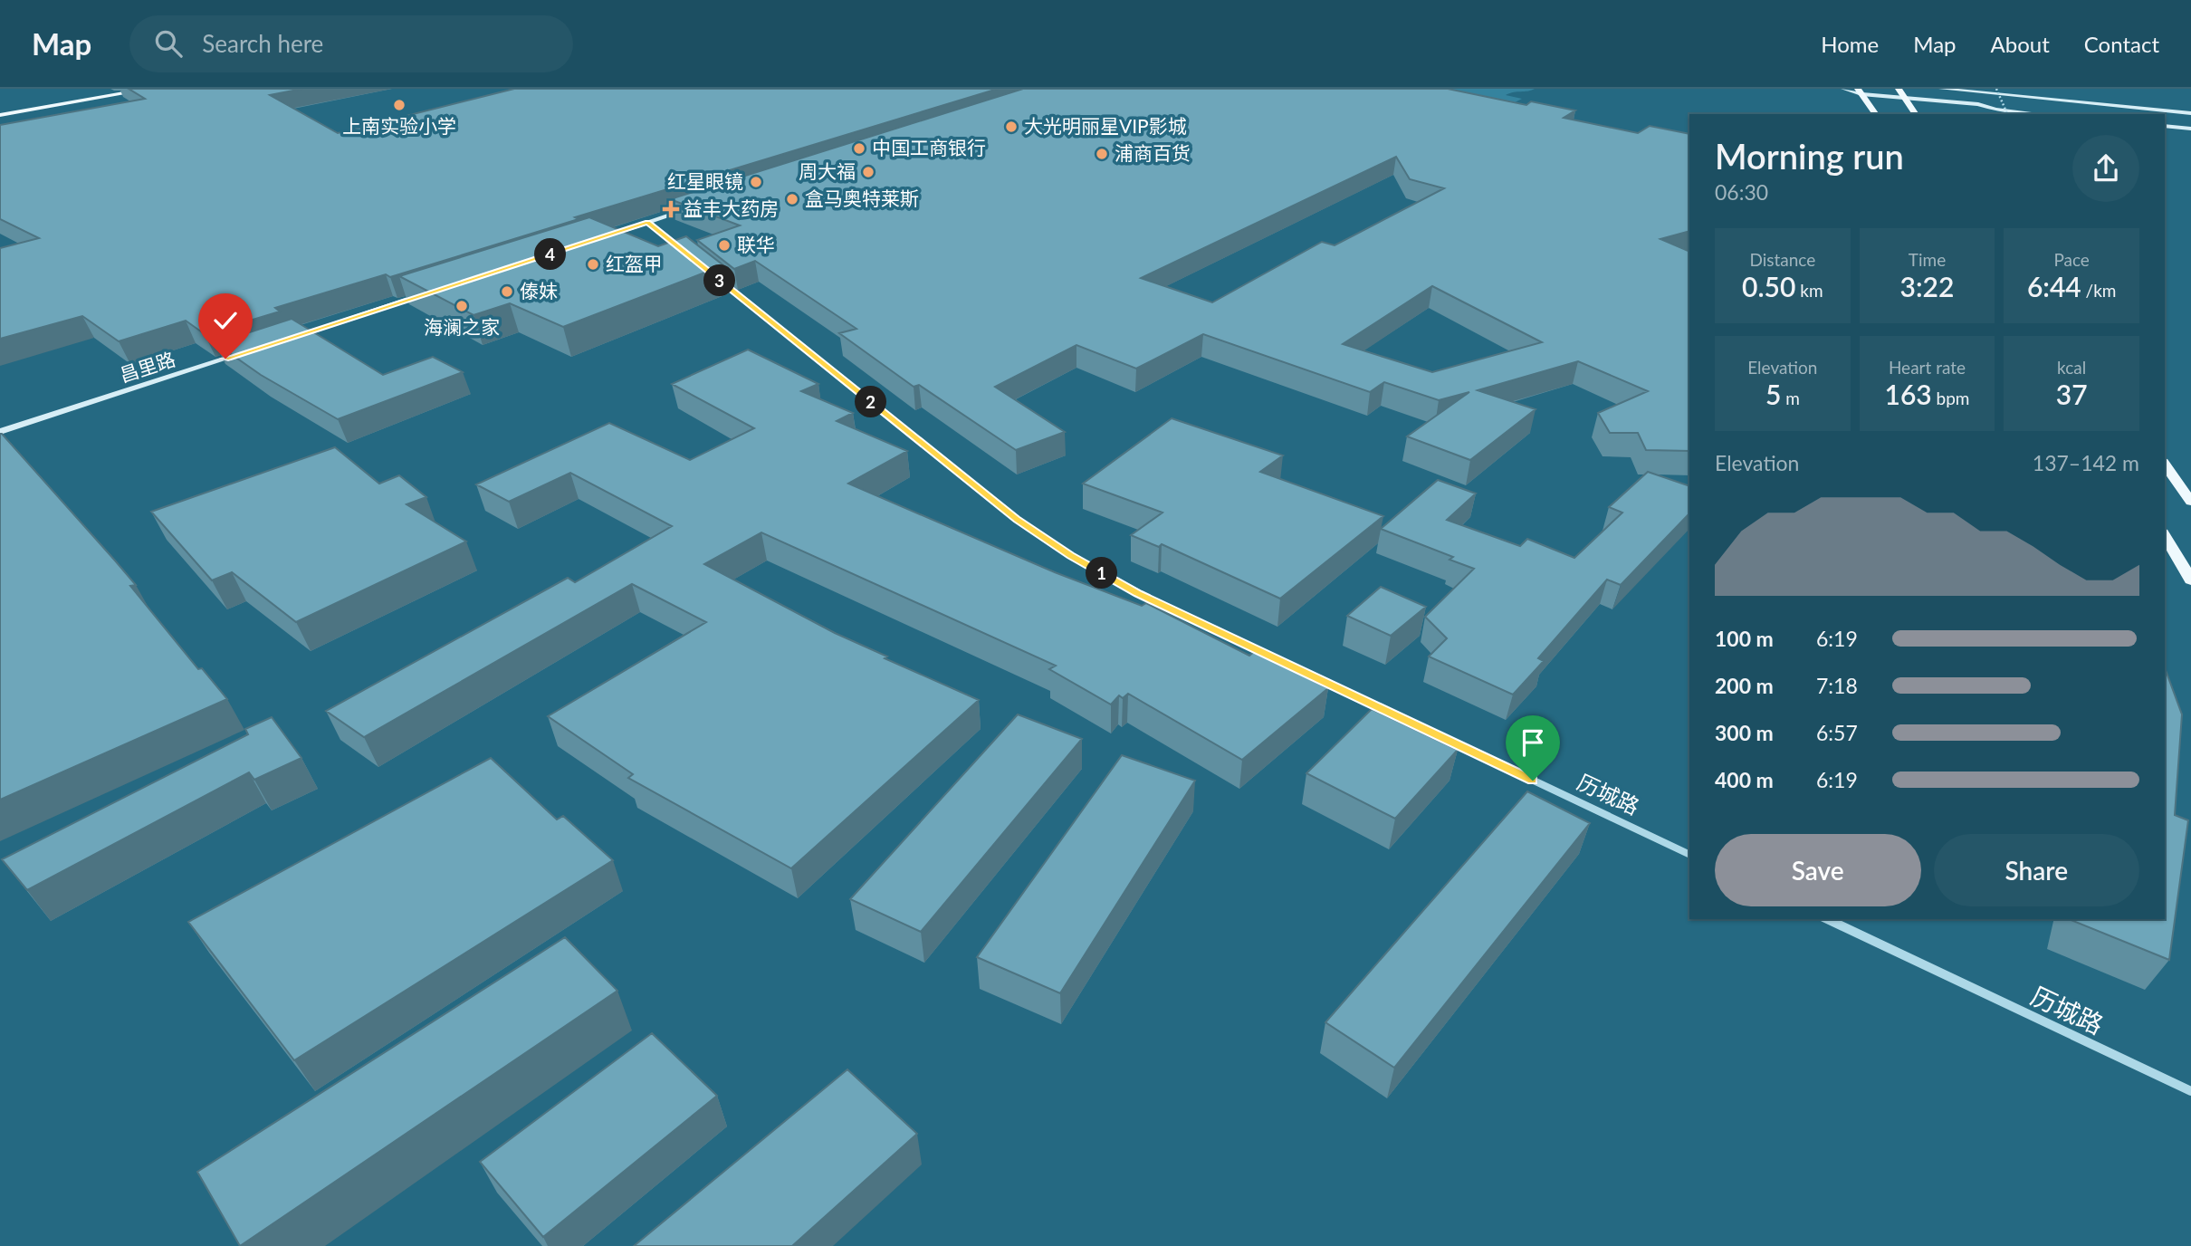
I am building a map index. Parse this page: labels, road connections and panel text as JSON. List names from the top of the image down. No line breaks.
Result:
{"streets":{"main road":["昌里路"],"street":["历城路"]},"places":{"other":["上南实验小学","大光明丽星VIP影城","中国工商银行","浦商百货","周大福","红星眼镜","盒马奥特莱斯","联华","红盔甲","傣妹","海澜之家"],"health":["益丰大药房"]},"page":{"header":"Map","search":"Search here","nav":["Home","Map","About","Contact"],"heading":["Morning run","06:30"],"stats":[["Distance","0.50 km"],["Time","3:22"],["Pace","6:44 /km"],["Elevation","5 m"],["Heart rate","163 bpm"],["kcal","37"]],"pins":["4","3","2","1"],"chart":["Elevation","137–142 m"],"list":[{"name":"100 m","note":"6:19"},{"name":"200 m","note":"7:18"},{"name":"300 m","note":"6:57"},{"name":"400 m","note":"6:19"}],"buttons":["Save","Share"]}}
